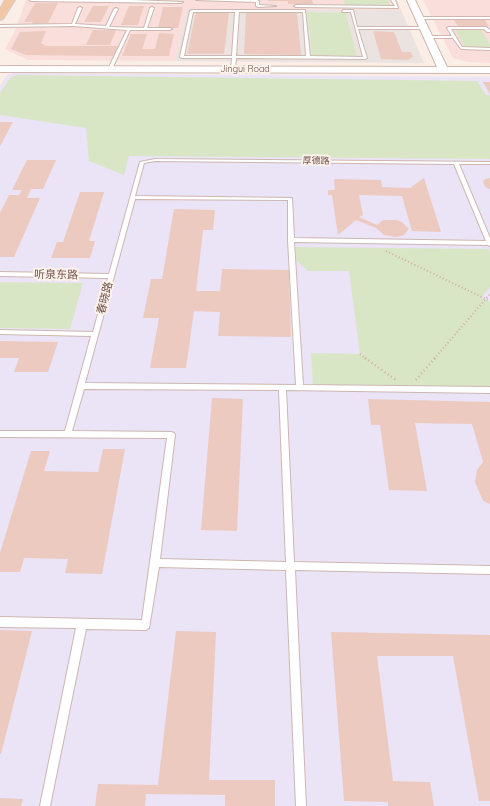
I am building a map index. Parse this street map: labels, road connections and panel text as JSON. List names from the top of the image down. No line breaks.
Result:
{"streets":{"street":["Jingui Road"],"lane":["厚德路","听泉东路","春晓路"]},"crossings":[["厚德路","春晓路"],["听泉东路","春晓路"]]}
